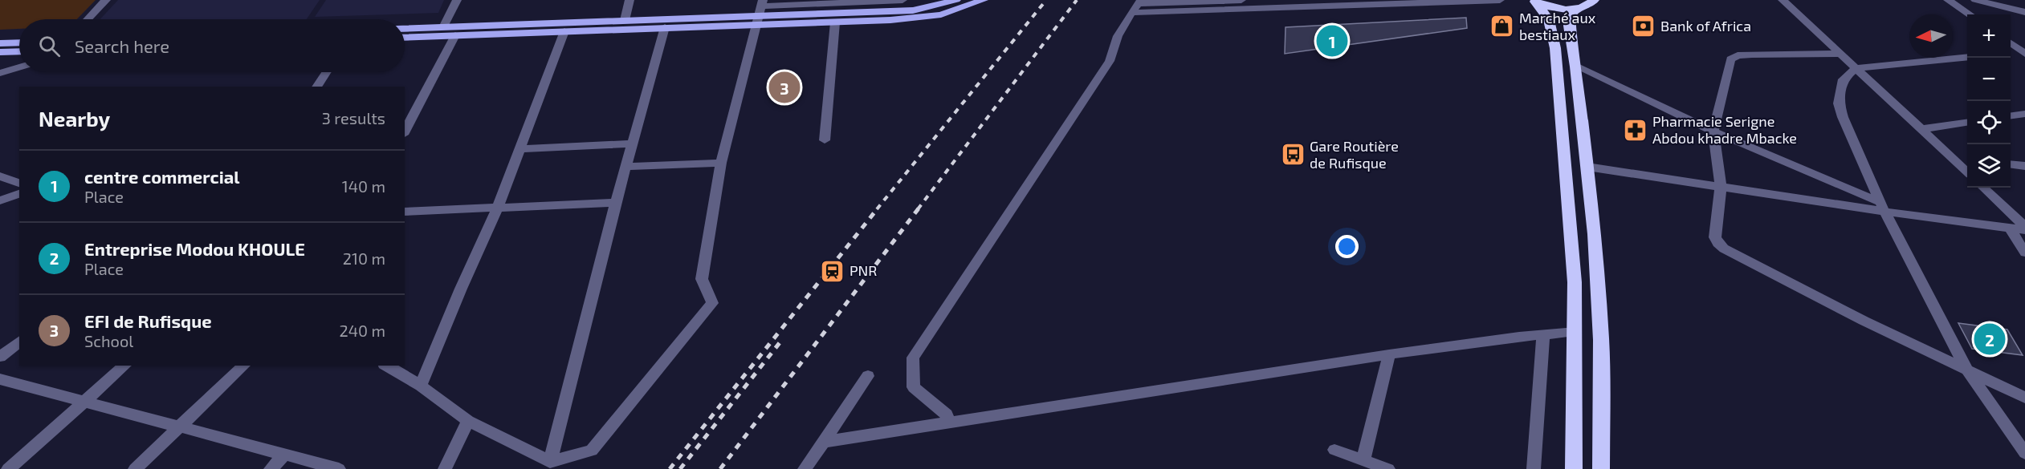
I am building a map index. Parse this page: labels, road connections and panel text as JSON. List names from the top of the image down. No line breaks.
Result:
{"places":{"shop":["Marché aux bestiaux"],"bank":["Bank of Africa"],"pharmacy":["Pharmacie Serigne Abdou khadre Mbacke"],"bus stop":["Gare Routière de Rufisque"],"station":["PNR"]},"north":"left","page":{"map_buttons":["+","−"],"search":"Search here","pins":["1","3","2"],"heading":["Nearby","3 results"],"list":[{"mark":"1","name":"centre commercial","note":"Place","value":"140 m"},{"mark":"2","name":"Entreprise Modou KHOULE","note":"Place","value":"210 m"},{"mark":"3","name":"EFI de Rufisque","note":"School","value":"240 m"}]}}
